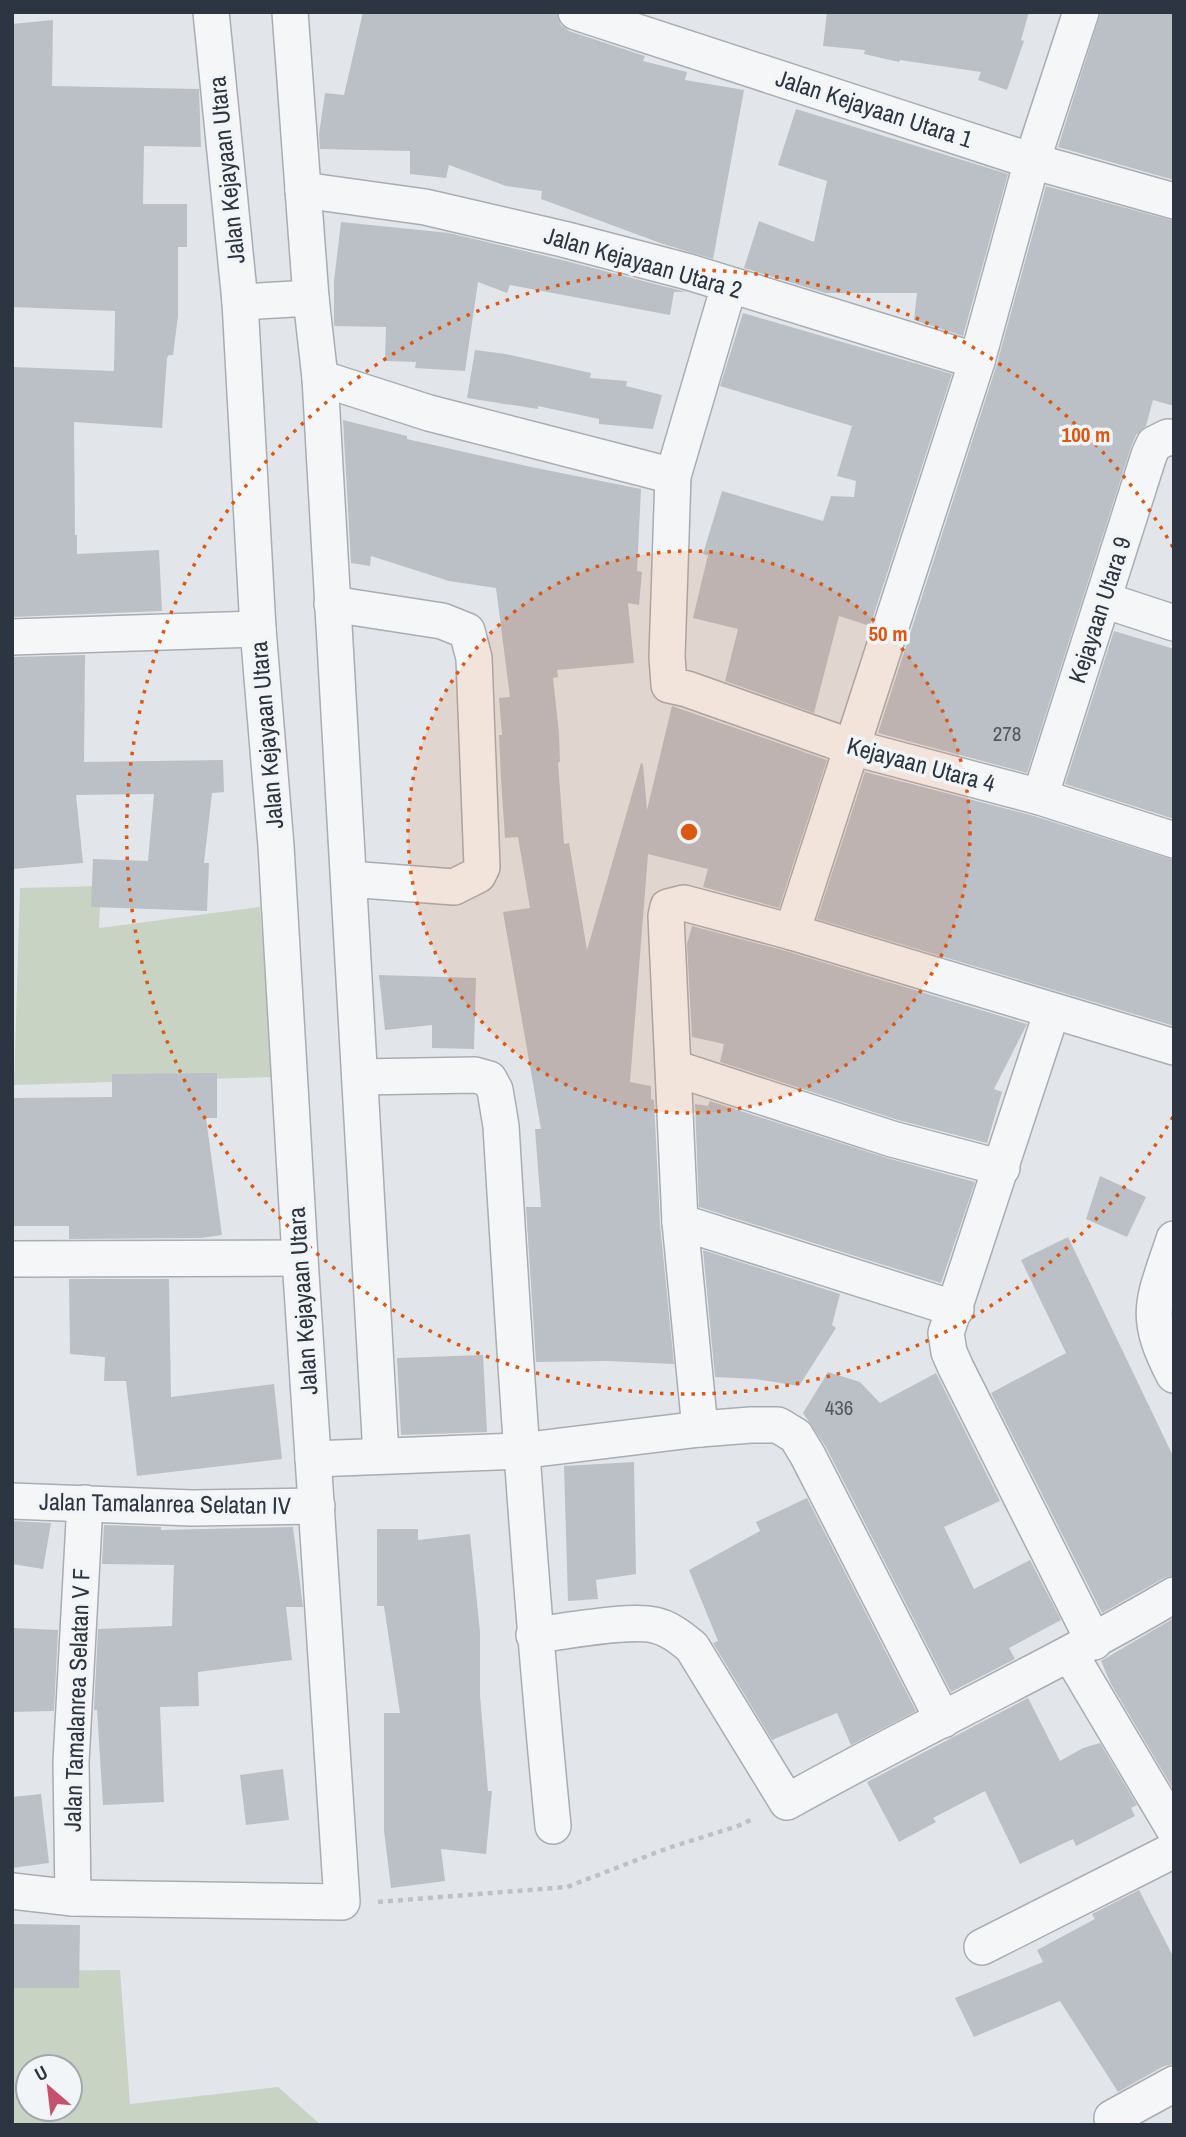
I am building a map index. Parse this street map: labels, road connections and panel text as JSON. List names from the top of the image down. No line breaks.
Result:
{"streets":{"street":["Jalan Kejayaan Utara 1","Jalan Kejayaan Utara","Jalan Kejayaan Utara 2","Kejayaan Utara 9","Kejayaan Utara 4","Jalan Tamalanrea Selatan IV","Jalan Tamalanrea Selatan V F"]},"crossings":[["Jalan Kejayaan Utara","Jalan Tamalanrea Selatan IV"],["Kejayaan Utara 9","Kejayaan Utara 4"],["Jalan Tamalanrea Selatan IV","Jalan Tamalanrea Selatan V F"]],"house_numbers":["278","436"],"north":"top left","rings":["100 m","50 m"]}
